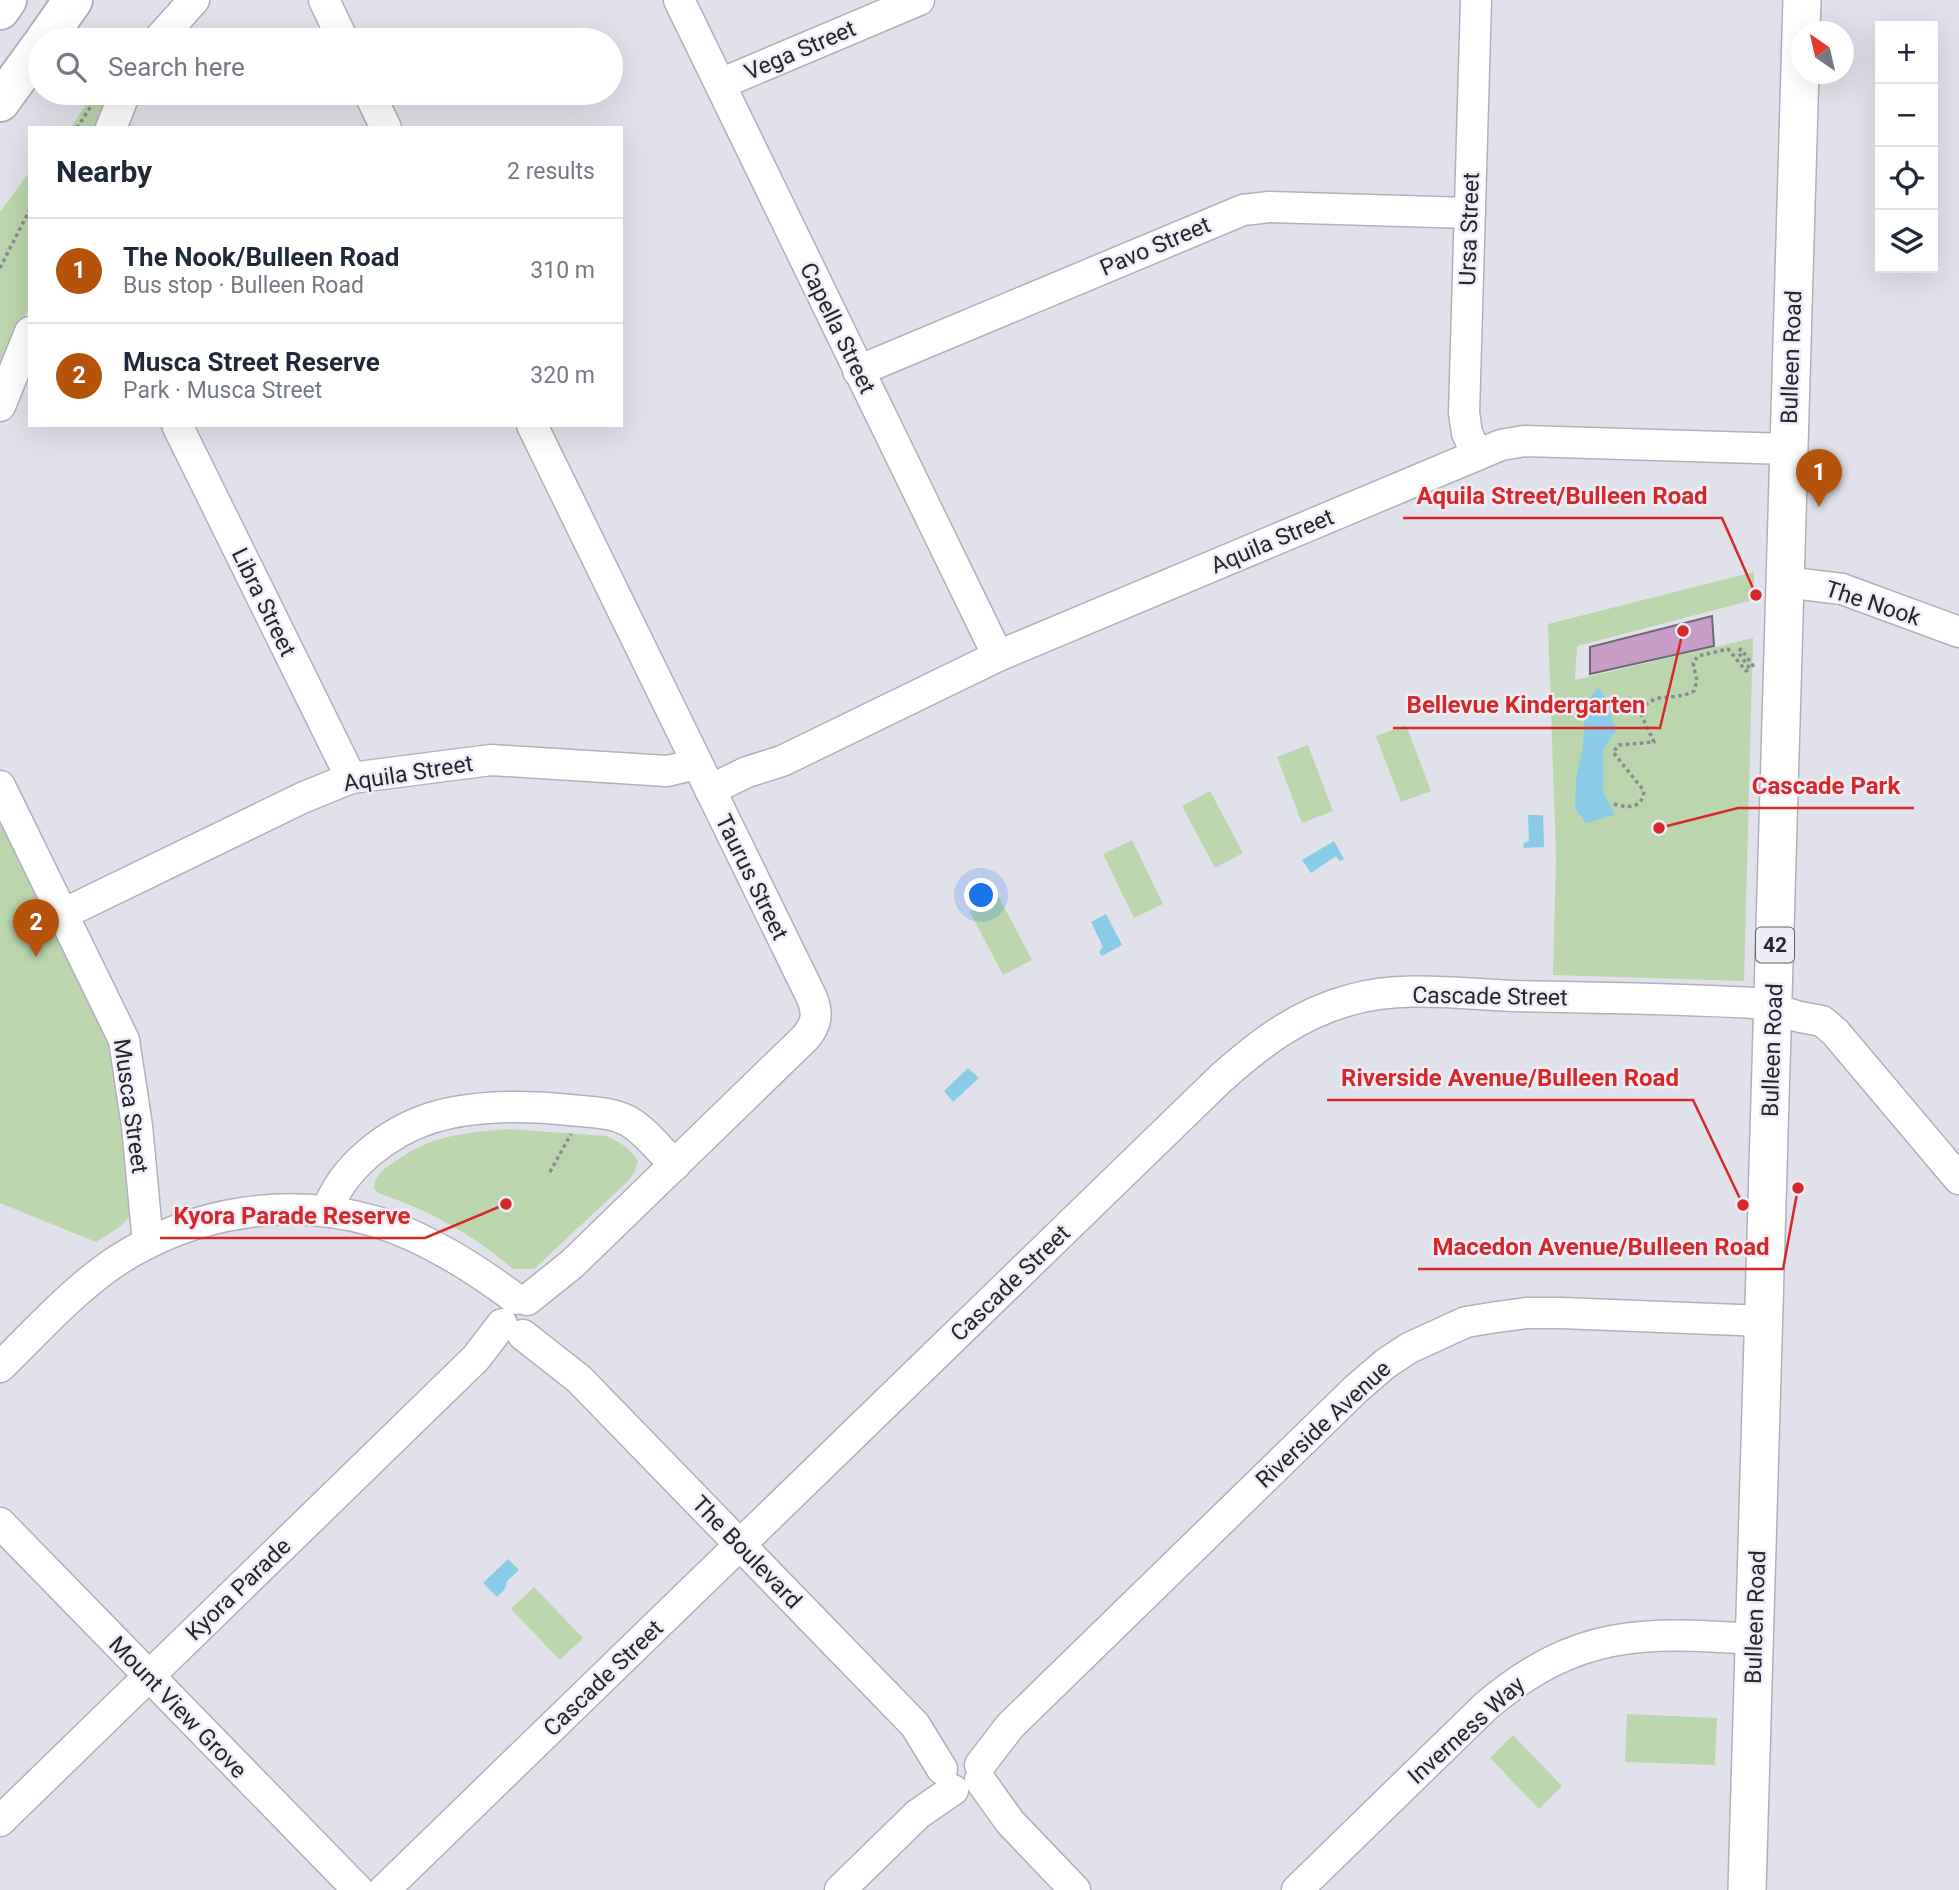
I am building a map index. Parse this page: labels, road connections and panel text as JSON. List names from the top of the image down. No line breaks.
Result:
{"streets":{"main road":["Bulleen Road","42"],"street":["Vega Street","Ursa Street","Pavo Street","Capella Street","Aquila Street","Libra Street","The Nook","Taurus Street","Cascade Street","Musca Street","Riverside Avenue","The Boulevard","Kyora Parade","Mount View Grove","Inverness Way"]},"crossings":[["Vega Street","Capella Street"],["Ursa Street","Pavo Street"],["Ursa Street","Aquila Street"],["Pavo Street","Capella Street"],["Capella Street","Aquila Street"],["Bulleen Road","Aquila Street"],["Bulleen Road","The Nook"],["Bulleen Road","Cascade Street"],["Bulleen Road","Riverside Avenue"],["Bulleen Road","Inverness Way"],["Aquila Street","Libra Street"],["Aquila Street","Taurus Street"],["Aquila Street","Musca Street"],["Taurus Street","The Boulevard"],["Taurus Street","Kyora Parade"],["Cascade Street","The Boulevard"],["Musca Street","The Boulevard"],["Riverside Avenue","The Boulevard"],["The Boulevard","Kyora Parade"],["Kyora Parade","Mount View Grove"]],"places":["Aquila Street/Bulleen Road","Bellevue Kindergarten","Cascade Park","Macedon Avenue/Bulleen Road","Kyora Parade Reserve","Riverside Avenue/Bulleen Road"],"north":"top left","page":{"map_buttons":["+","−"],"search":"Search here","heading":["Nearby","2 results"],"list":[{"mark":"1","name":"The Nook/Bulleen Road","note":"Bus stop · Bulleen Road","value":"310 m"},{"mark":"2","name":"Musca Street Reserve","note":"Park · Musca Street","value":"320 m"}],"pins":["1","2"]}}
